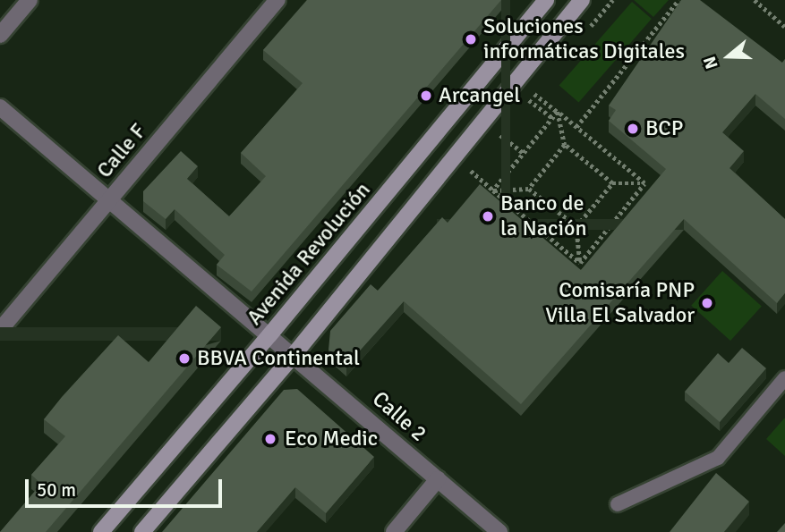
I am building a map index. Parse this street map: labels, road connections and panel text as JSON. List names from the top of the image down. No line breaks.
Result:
{"streets":{"main road":["Avenida Revolución"],"street":["Calle F","Calle 2"]},"crossings":[["Calle F","Calle 2"],["Avenida Revolución","Calle 2"]],"places":["Soluciones informáticas Digitales","Arcangel","BCP","Banco de la Nación","Comisaría PNP Villa El Salvador","BBVA Continental","Eco Medic"],"scale_bar":"50 m","north":"left"}
